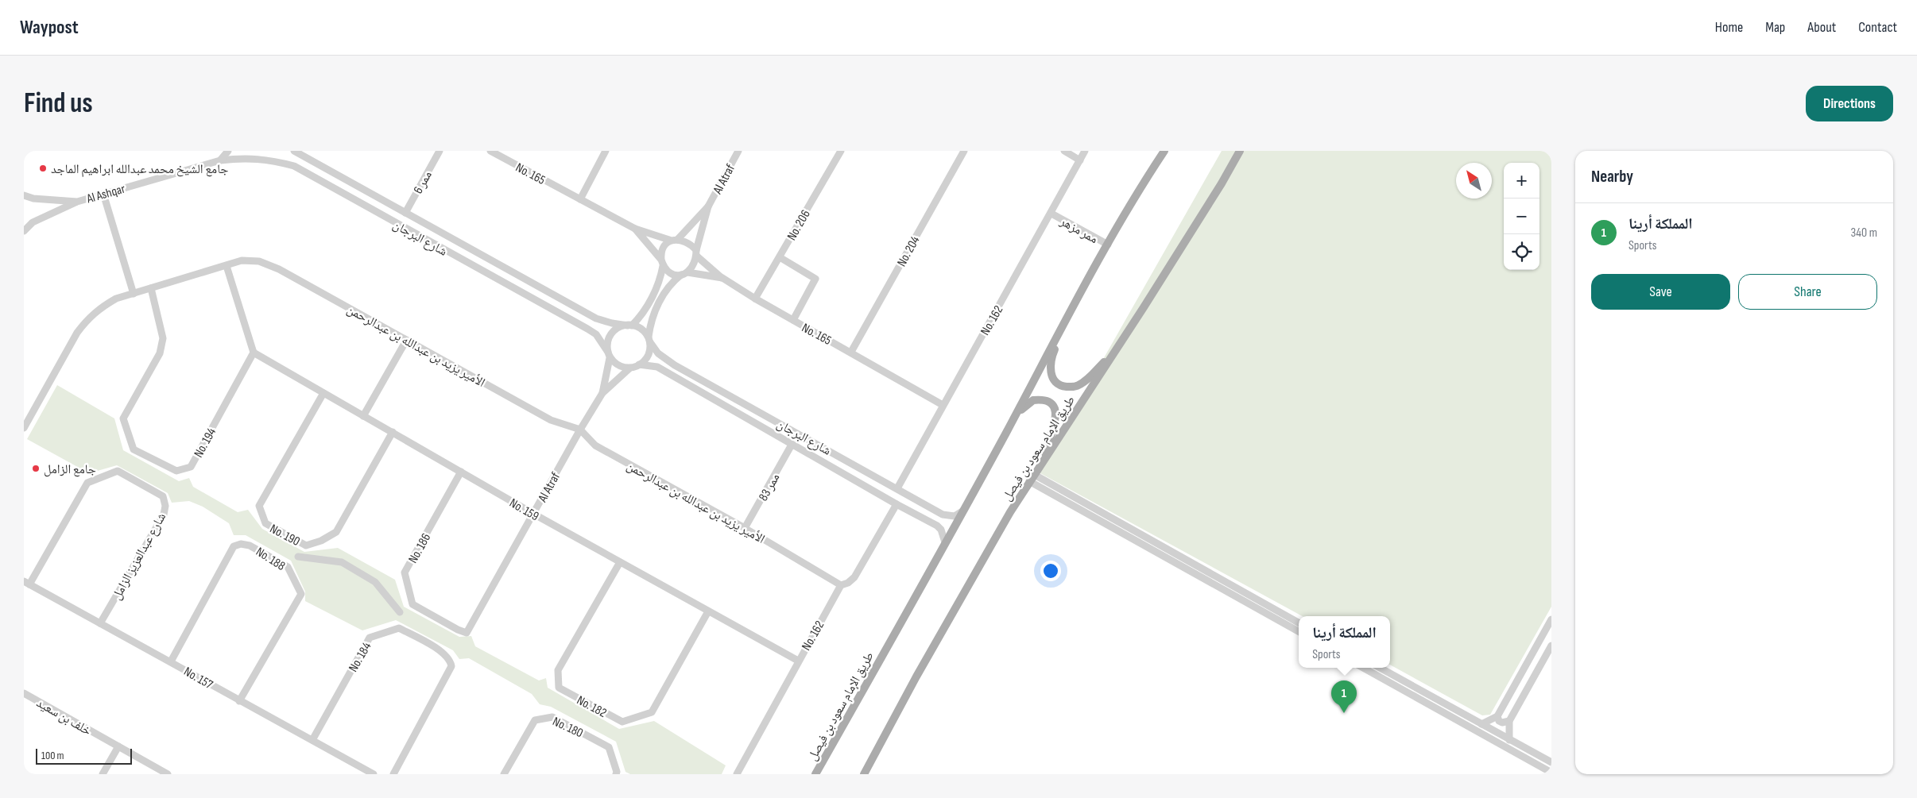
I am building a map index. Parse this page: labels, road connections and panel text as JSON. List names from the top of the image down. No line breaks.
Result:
{"streets":{"main road":["طريق الإمام سعود بن فيصل"],"street":["No. 165","Al Atraf","ممر 6","Al Ashqar","No. 206","ممر مزهر","شارع البرجان","No. 204","No. 162","الأمير يزيد بن عبدالله بن عبدالرحمن","No. 194","ممر 83","No. 159","No. 190","No. 186","شارع عبدالعزيز الزامل","No. 188","No. 184","No. 157","No. 182","خلف بن سعيد","No. 180"]},"crossings":[["No. 165","Al Atraf"],["No. 165","No. 206"],["No. 165","No. 204"],["No. 165","No. 162"],["Al Atraf","الأمير يزيد بن عبدالله بن عبدالرحمن"],["Al Atraf","No. 159"],["Al Atraf","No. 186"],["ممر 6","شارع البرجان"],["Al Ashqar","شارع البرجان"],["ممر مزهر","No. 162"],["ممر مزهر","طريق الإمام سعود بن فيصل"],["شارع البرجان","No. 162"],["شارع البرجان","طريق الإمام سعود بن فيصل"],["شارع البرجان","ممر 83"],["No. 162","الأمير يزيد بن عبدالله بن عبدالرحمن"],["No. 162","No. 159"],["الأمير يزيد بن عبدالله بن عبدالرحمن","No. 194"],["الأمير يزيد بن عبدالله بن عبدالرحمن","ممر 83"],["No. 194","No. 159"],["No. 159","No. 190"],["No. 159","No. 186"],["No. 159","No. 182"],["شارع عبدالعزيز الزامل","No. 157"],["No. 188","No. 157"],["No. 184","No. 157"]],"places":["جامع الشيخ محمد عبدالله ابراهيم الماجد","جامع الزامل"],"scale_bar":"100 m","north":"top left","page":{"header":"Waypost","nav":["Home","Map","About","Contact"],"buttons":["Directions",["Save","Share"]],"title":"Find us","heading":"Nearby","map_buttons":["+","−"],"list":[{"mark":"1","name":"المملكة أرينا","note":"Sports","value":"340 m"}],"popup":["المملكة أرينا","Sports"],"pins":"1","scale":"100 m"}}
